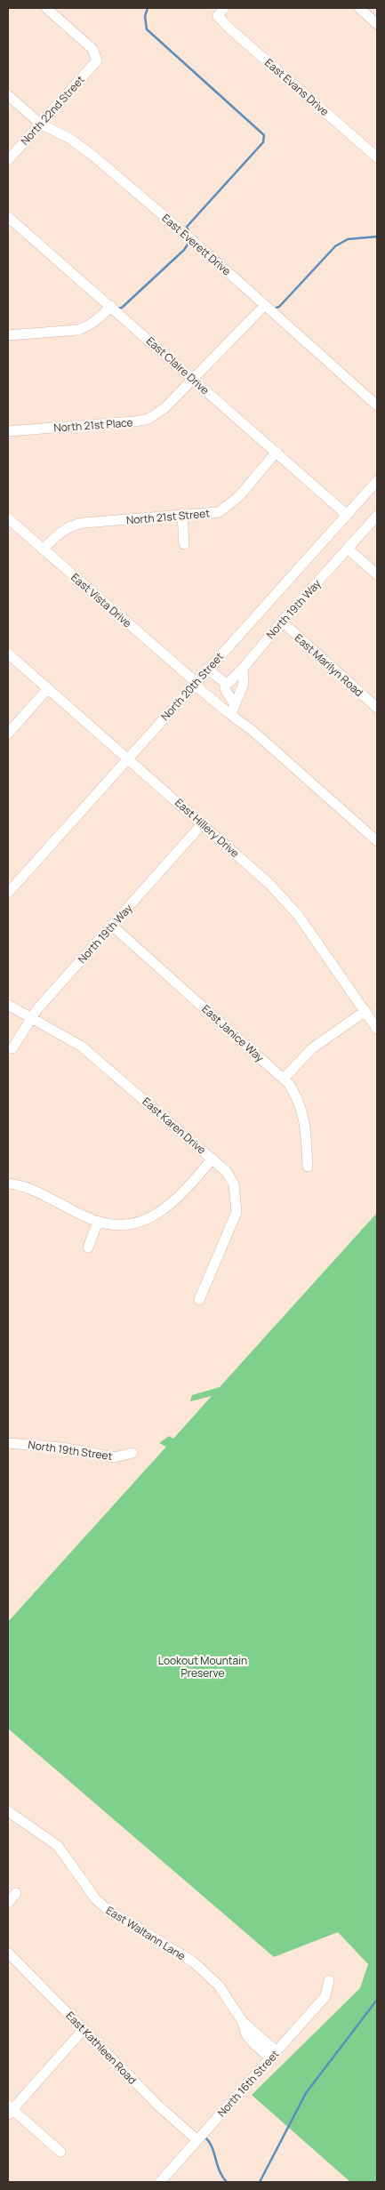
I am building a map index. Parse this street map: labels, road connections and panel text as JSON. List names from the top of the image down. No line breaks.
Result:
{"streets":{"street":["East Evans Drive","North 22nd Street","East Everett Drive","East Claire Drive","North 21st Place","North 21st Street","East Vista Drive","North 19th Way","East Marilyn Road","North 20th Street","East Hillery Drive","East Janice Way","East Karen Drive","North 19th Street","East Waltann Lane","East Kathleen Road","North 16th Street"]},"crossings":[["North 22nd Street","East Everett Drive"],["East Everett Drive","North 21st Place"],["East Claire Drive","North 21st Place"],["East Claire Drive","North 21st Street"],["East Claire Drive","North 20th Street"],["North 21st Street","East Vista Drive"],["East Vista Drive","North 20th Street"],["North 19th Way","East Marilyn Road"],["North 19th Way","East Hillery Drive"],["North 19th Way","East Janice Way"],["North 19th Way","East Karen Drive"],["North 20th Street","East Hillery Drive"],["East Waltann Lane","North 16th Street"],["East Kathleen Road","North 16th Street"]],"parks":["Lookout Mountain Preserve"]}
